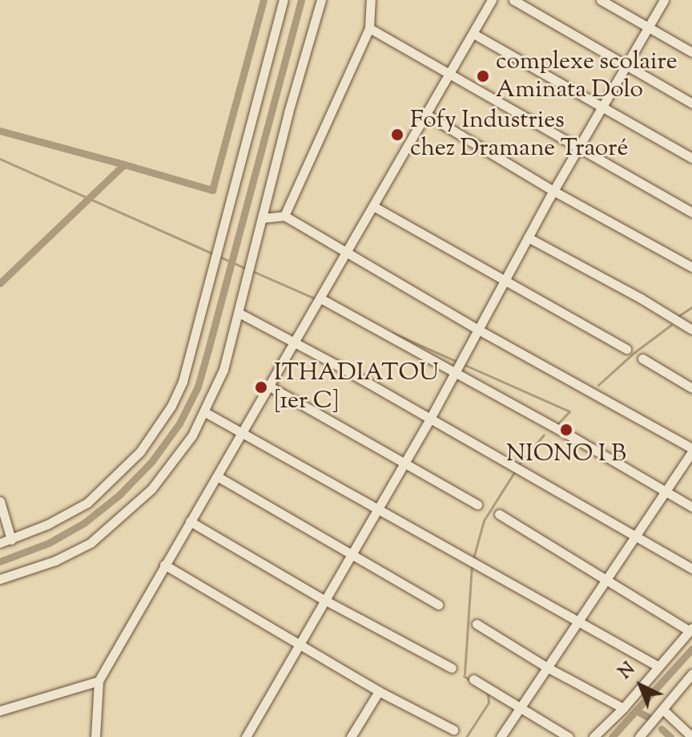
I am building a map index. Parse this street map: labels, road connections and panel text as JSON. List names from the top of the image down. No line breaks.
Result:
{"places":["complexe scolaire Aminata Dolo","Fofy Industries chez Dramane Traoré","ITHADIATOU [1er C]","NIONO I B"],"north":"top left"}
